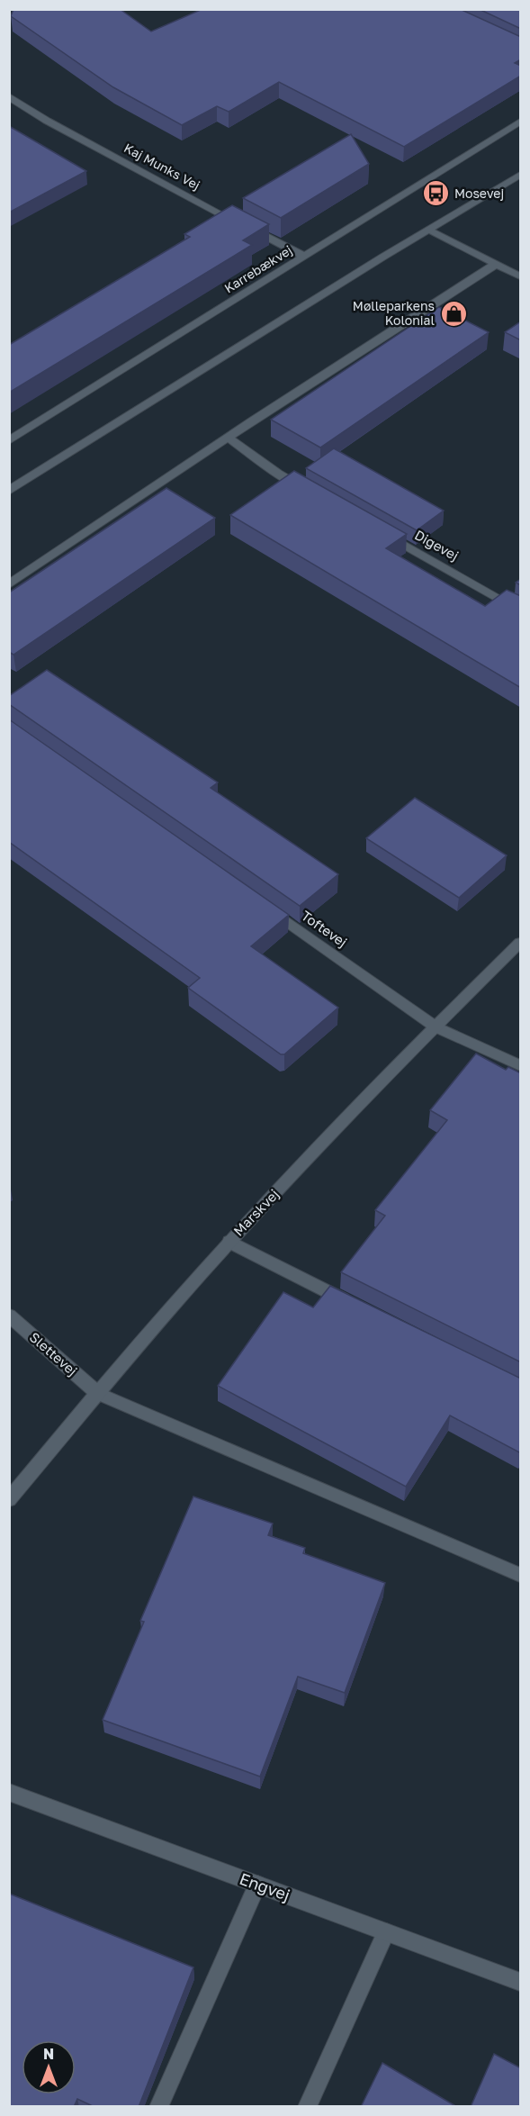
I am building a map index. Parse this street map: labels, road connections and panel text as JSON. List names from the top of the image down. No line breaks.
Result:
{"streets":{"street":["Kaj Munks Vej","Karrebækvej","Digevej","Toftevej","Marskvej","Slettevej","Engvej"]},"crossings":[["Kaj Munks Vej","Karrebækvej"],["Toftevej","Marskvej"],["Marskvej","Slettevej"]],"places":{"bus stop":["Mosevej"],"shop":["Mølleparkens Kolonial"]},"north":"top"}
